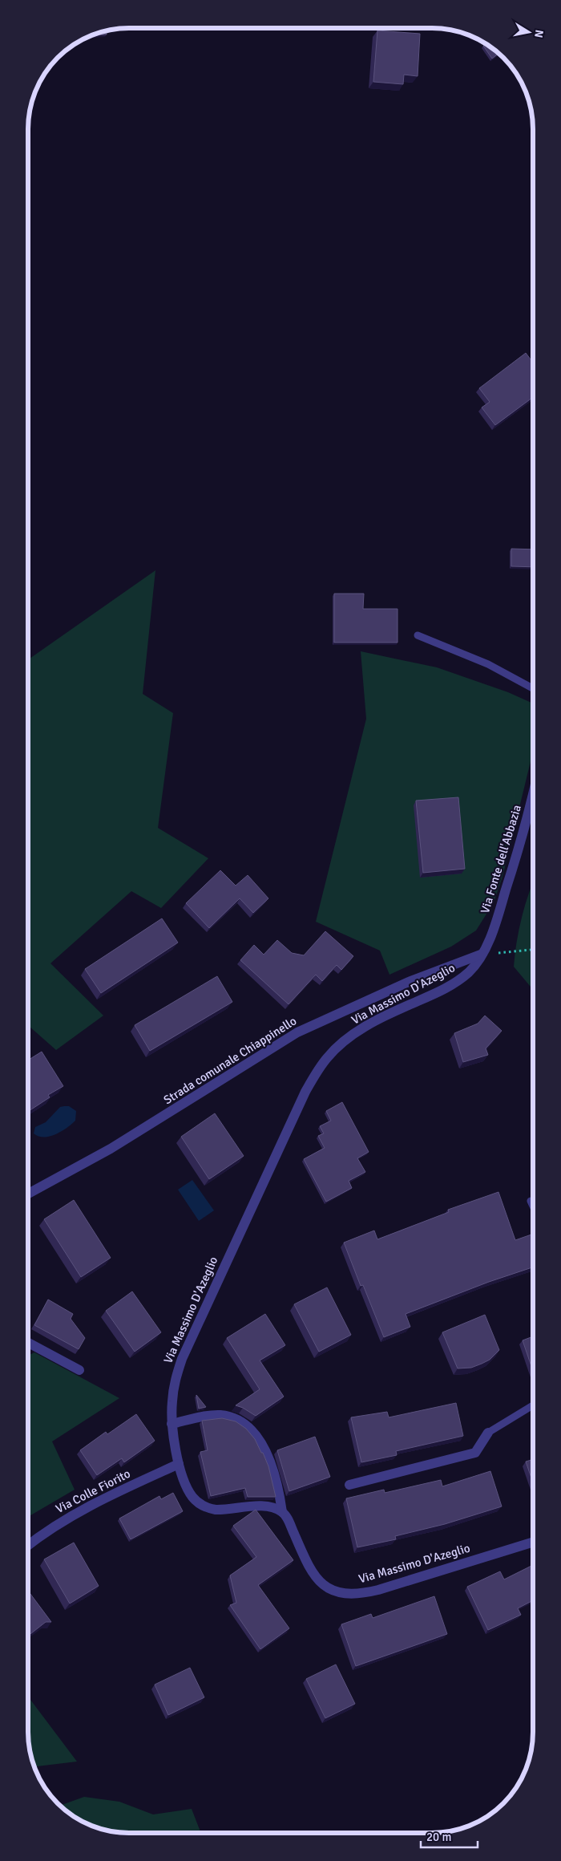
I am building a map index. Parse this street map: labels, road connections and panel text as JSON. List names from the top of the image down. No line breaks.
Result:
{"streets":{"street":["Via Fonte dell'Abbazia","Via Massimo D'Azeglio","Strada comunale Chiappinello","Via Colle Fiorito"]},"crossings":[["Via Fonte dell'Abbazia","Via Massimo D'Azeglio"],["Via Fonte dell'Abbazia","Strada comunale Chiappinello"],["Via Massimo D'Azeglio","Strada comunale Chiappinello"],["Via Massimo D'Azeglio","Via Colle Fiorito"]],"scale_bar":"20 m","north":"right"}
